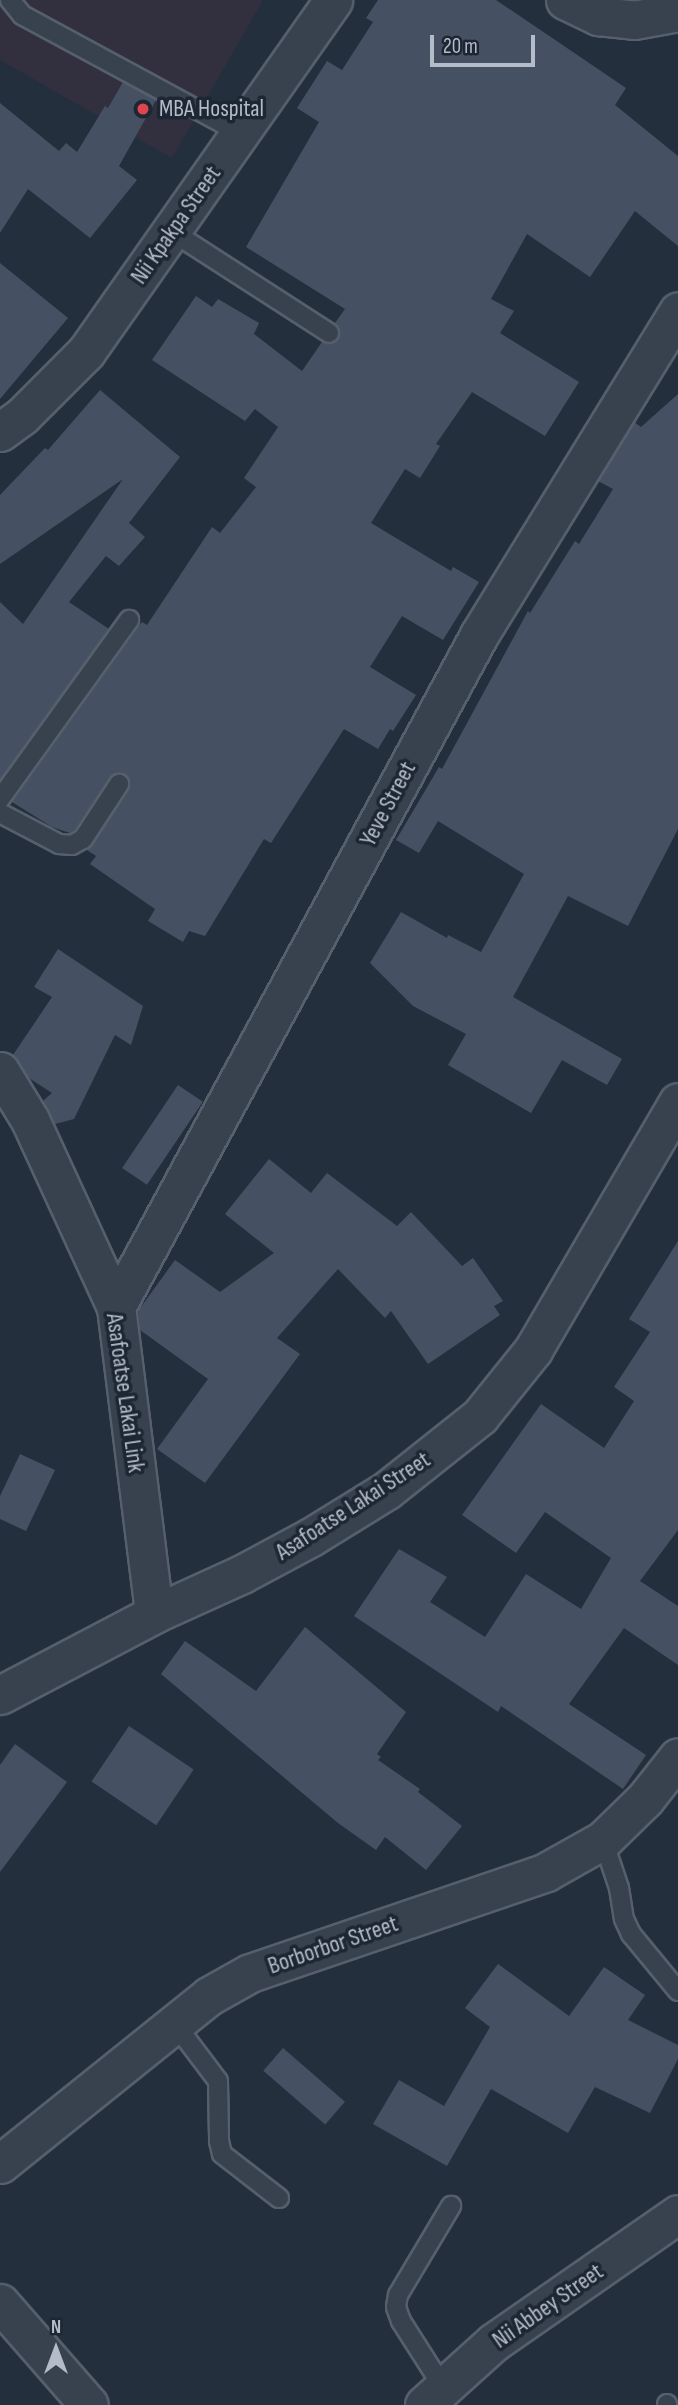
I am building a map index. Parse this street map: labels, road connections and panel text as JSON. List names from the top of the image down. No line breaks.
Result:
{"streets":{"street":["Nii Kpakpa Street","Yeve Street","Asafoatse Lakai Link","Asafoatse Lakai Street","Borborbor Street","Nii Abbey Street"]},"crossings":[["Yeve Street","Asafoatse Lakai Link"],["Asafoatse Lakai Link","Asafoatse Lakai Street"]],"places":["MBA Hospital"],"scale_bar":"20 m","north":"top"}
